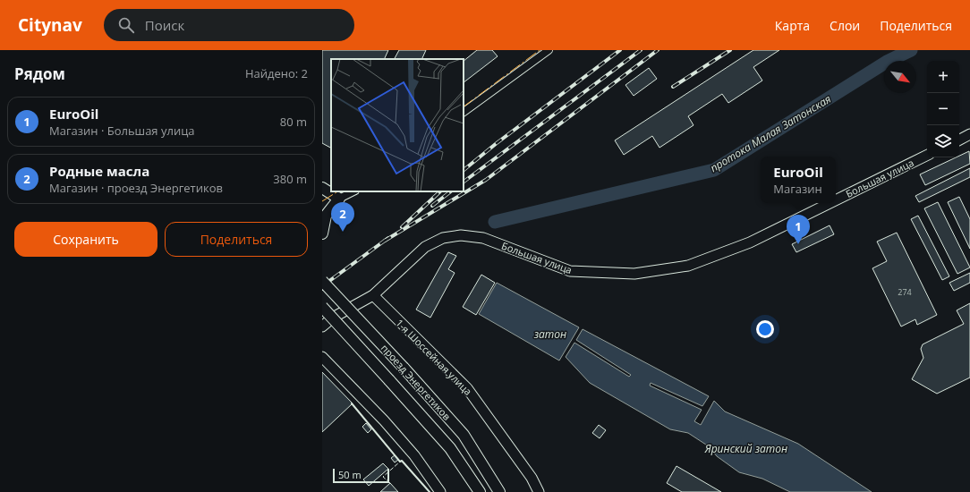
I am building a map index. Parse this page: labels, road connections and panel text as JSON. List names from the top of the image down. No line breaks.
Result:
{"streets":{"main road":["Большая улица","1-я Шоссейная улица","проезд Энергетиков"]},"crossings":[["Большая улица","1-я Шоссейная улица"]],"water":["протока Малая Затонская","затон","Яринский затон"],"house_numbers":["274"],"scale_bar":"50 m","north":"bottom right","page":{"header":"Citynav","search":"Поиск","nav":["Карта","Слои","Поделиться"],"heading":["Рядом","Найдено: 2"],"map_buttons":["+","−"],"list":[{"mark":"1","name":"EuroOil","note":"Магазин · Большая улица","value":"80 m"},{"mark":"2","name":"Родные масла","note":"Магазин · проезд Энергетиков","value":"380 m"}],"popup":["EuroOil","Магазин"],"pins":["2","1"],"buttons":["Сохранить","Поделиться"],"scale":"50 m"}}
